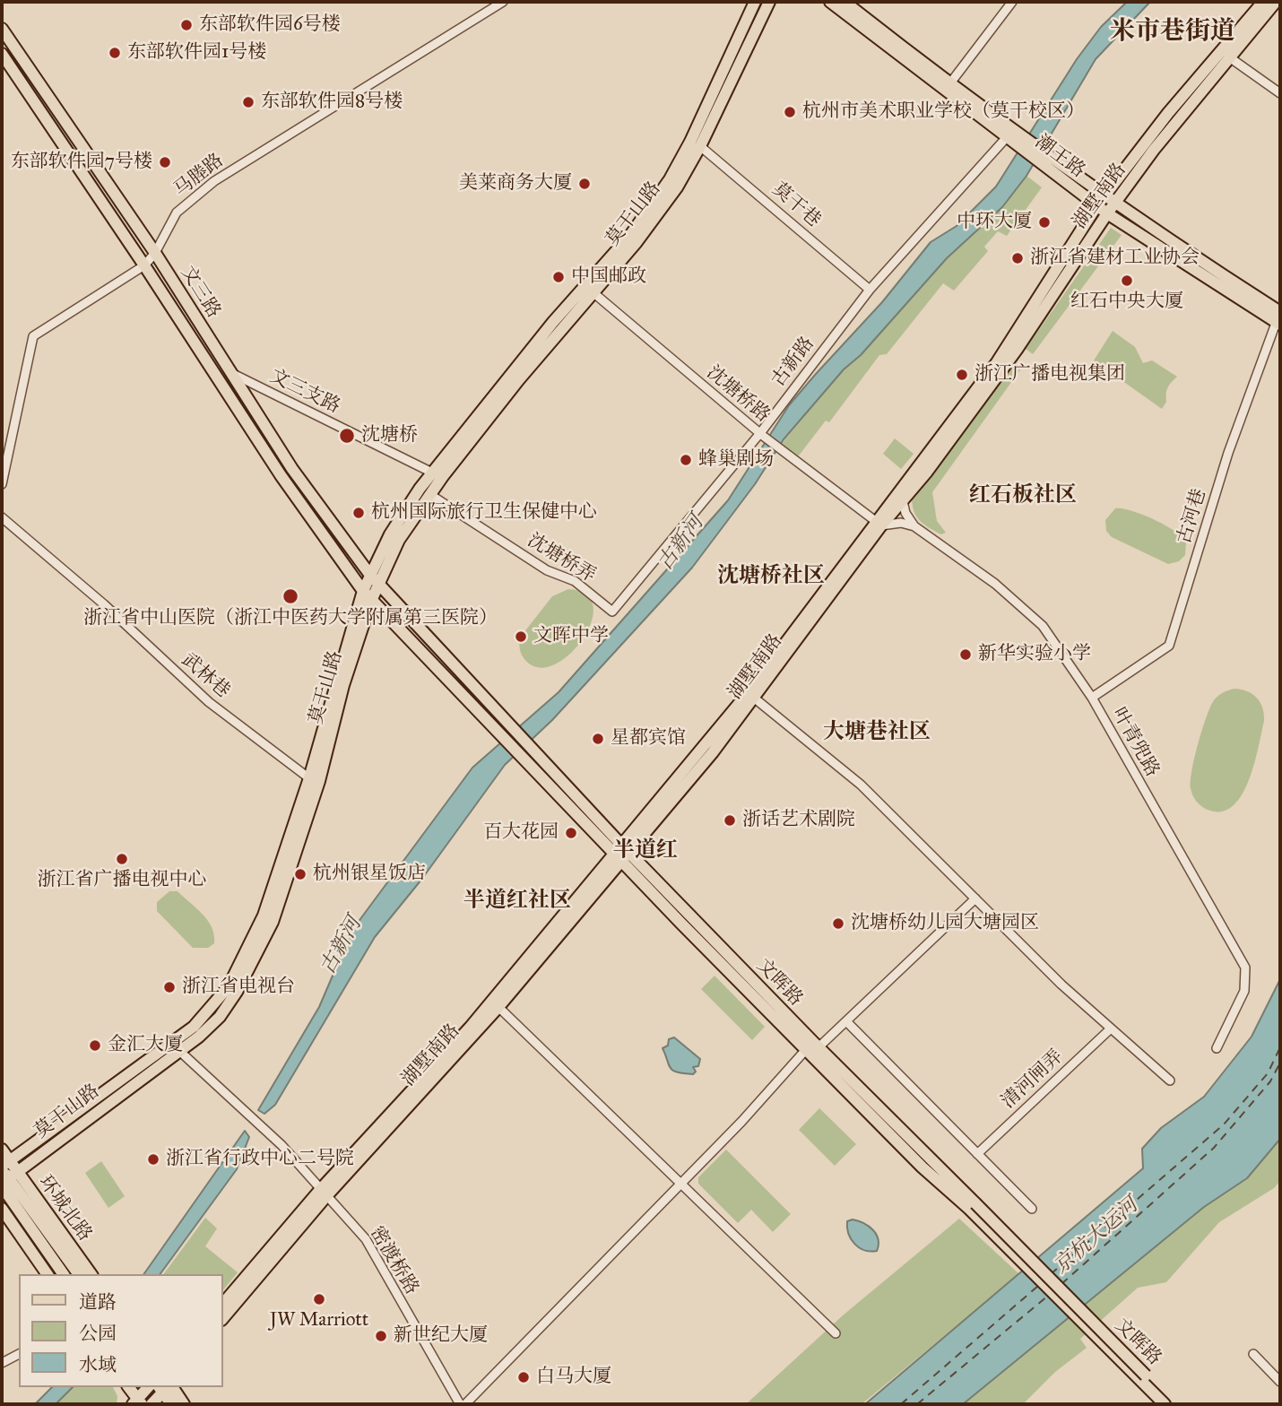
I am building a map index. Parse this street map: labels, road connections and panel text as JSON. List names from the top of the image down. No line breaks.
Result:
{"streets":{"main road":["潮王路","湖墅南路","莫干山路","文三路","文晖路","环城北路"],"street":["马塍路","莫干巷","古新路","文三支路","沈塘桥路","古河巷","沈塘桥弄","武林巷","叶青兜路","清河闸弄","密渡桥路"]},"crossings":[["潮王路","湖墅南路"],["潮王路","古新路"],["潮王路","古河巷"],["马塍路","文三路"],["湖墅南路","沈塘桥路"],["湖墅南路","叶青兜路"],["湖墅南路","文晖路"],["湖墅南路","密渡桥路"],["莫干巷","莫干山路"],["莫干巷","古新路"],["莫干山路","文三路"],["莫干山路","文三支路"],["莫干山路","沈塘桥路"],["莫干山路","沈塘桥弄"],["莫干山路","武林巷"],["莫干山路","文晖路"],["莫干山路","环城北路"],["莫干山路","密渡桥路"],["文三路","文三支路"],["文三路","文晖路"],["古新路","沈塘桥路"],["古新路","沈塘桥弄"],["古河巷","叶青兜路"]],"districts":["米市巷街道","红石板社区","沈塘桥社区","大塘巷社区","半道红","半道红社区"],"water":["古新河","京杭大运河"],"places":["东部软件园6号楼","东部软件园1号楼","东部软件园8号楼","杭州市美术职业学校（莫干校区）","东部软件园7号楼","美莱商务大厦","中环大厦","浙江省建材工业协会","中国邮政","红石中央大厦","浙江广播电视集团","沈塘桥","蜂巢剧场","杭州国际旅行卫生保健中心","浙江省中山医院（浙江中医药大学附属第三医院）","文晖中学","新华实验小学","星都宾馆","浙话艺术剧院","百大花园","浙江省广播电视中心","杭州银星饭店","沈塘桥幼儿园大塘园区","浙江省电视台","金汇大厦","浙江省行政中心二号院","JW Marriott","新世纪大厦","白马大厦"],"legend":["道路","公园","水域"]}
